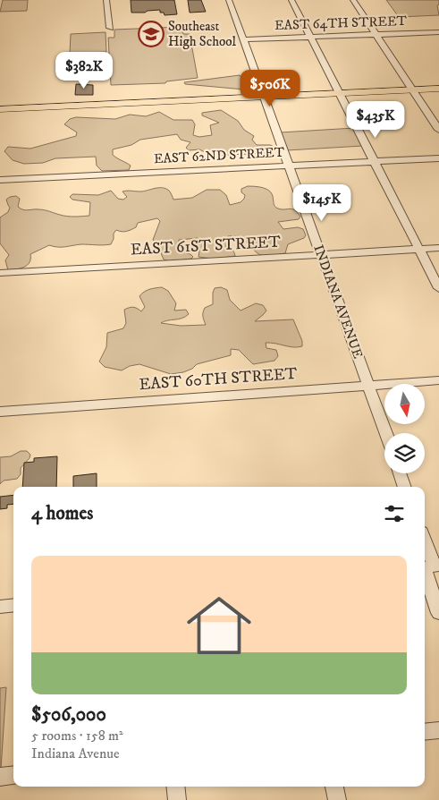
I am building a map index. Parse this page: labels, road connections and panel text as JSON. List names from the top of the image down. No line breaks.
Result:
{"streets":{"street":["EAST 64TH STREET","EAST 62ND STREET","EAST 61ST STREET","INDIANA AVENUE","EAST 60TH STREET"]},"crossings":[["EAST 64TH STREET","INDIANA AVENUE"],["EAST 62ND STREET","INDIANA AVENUE"],["EAST 61ST STREET","INDIANA AVENUE"],["INDIANA AVENUE","EAST 60TH STREET"]],"places":{"school or university":["Southeast High School"]},"north":"bottom","page":{"price":["$382K","$506K","$435K","$145K"],"heading":"4 homes","list":[{"name":"$506,000","note":"5 rooms · 158 m² · Indiana Avenue"}]}}
